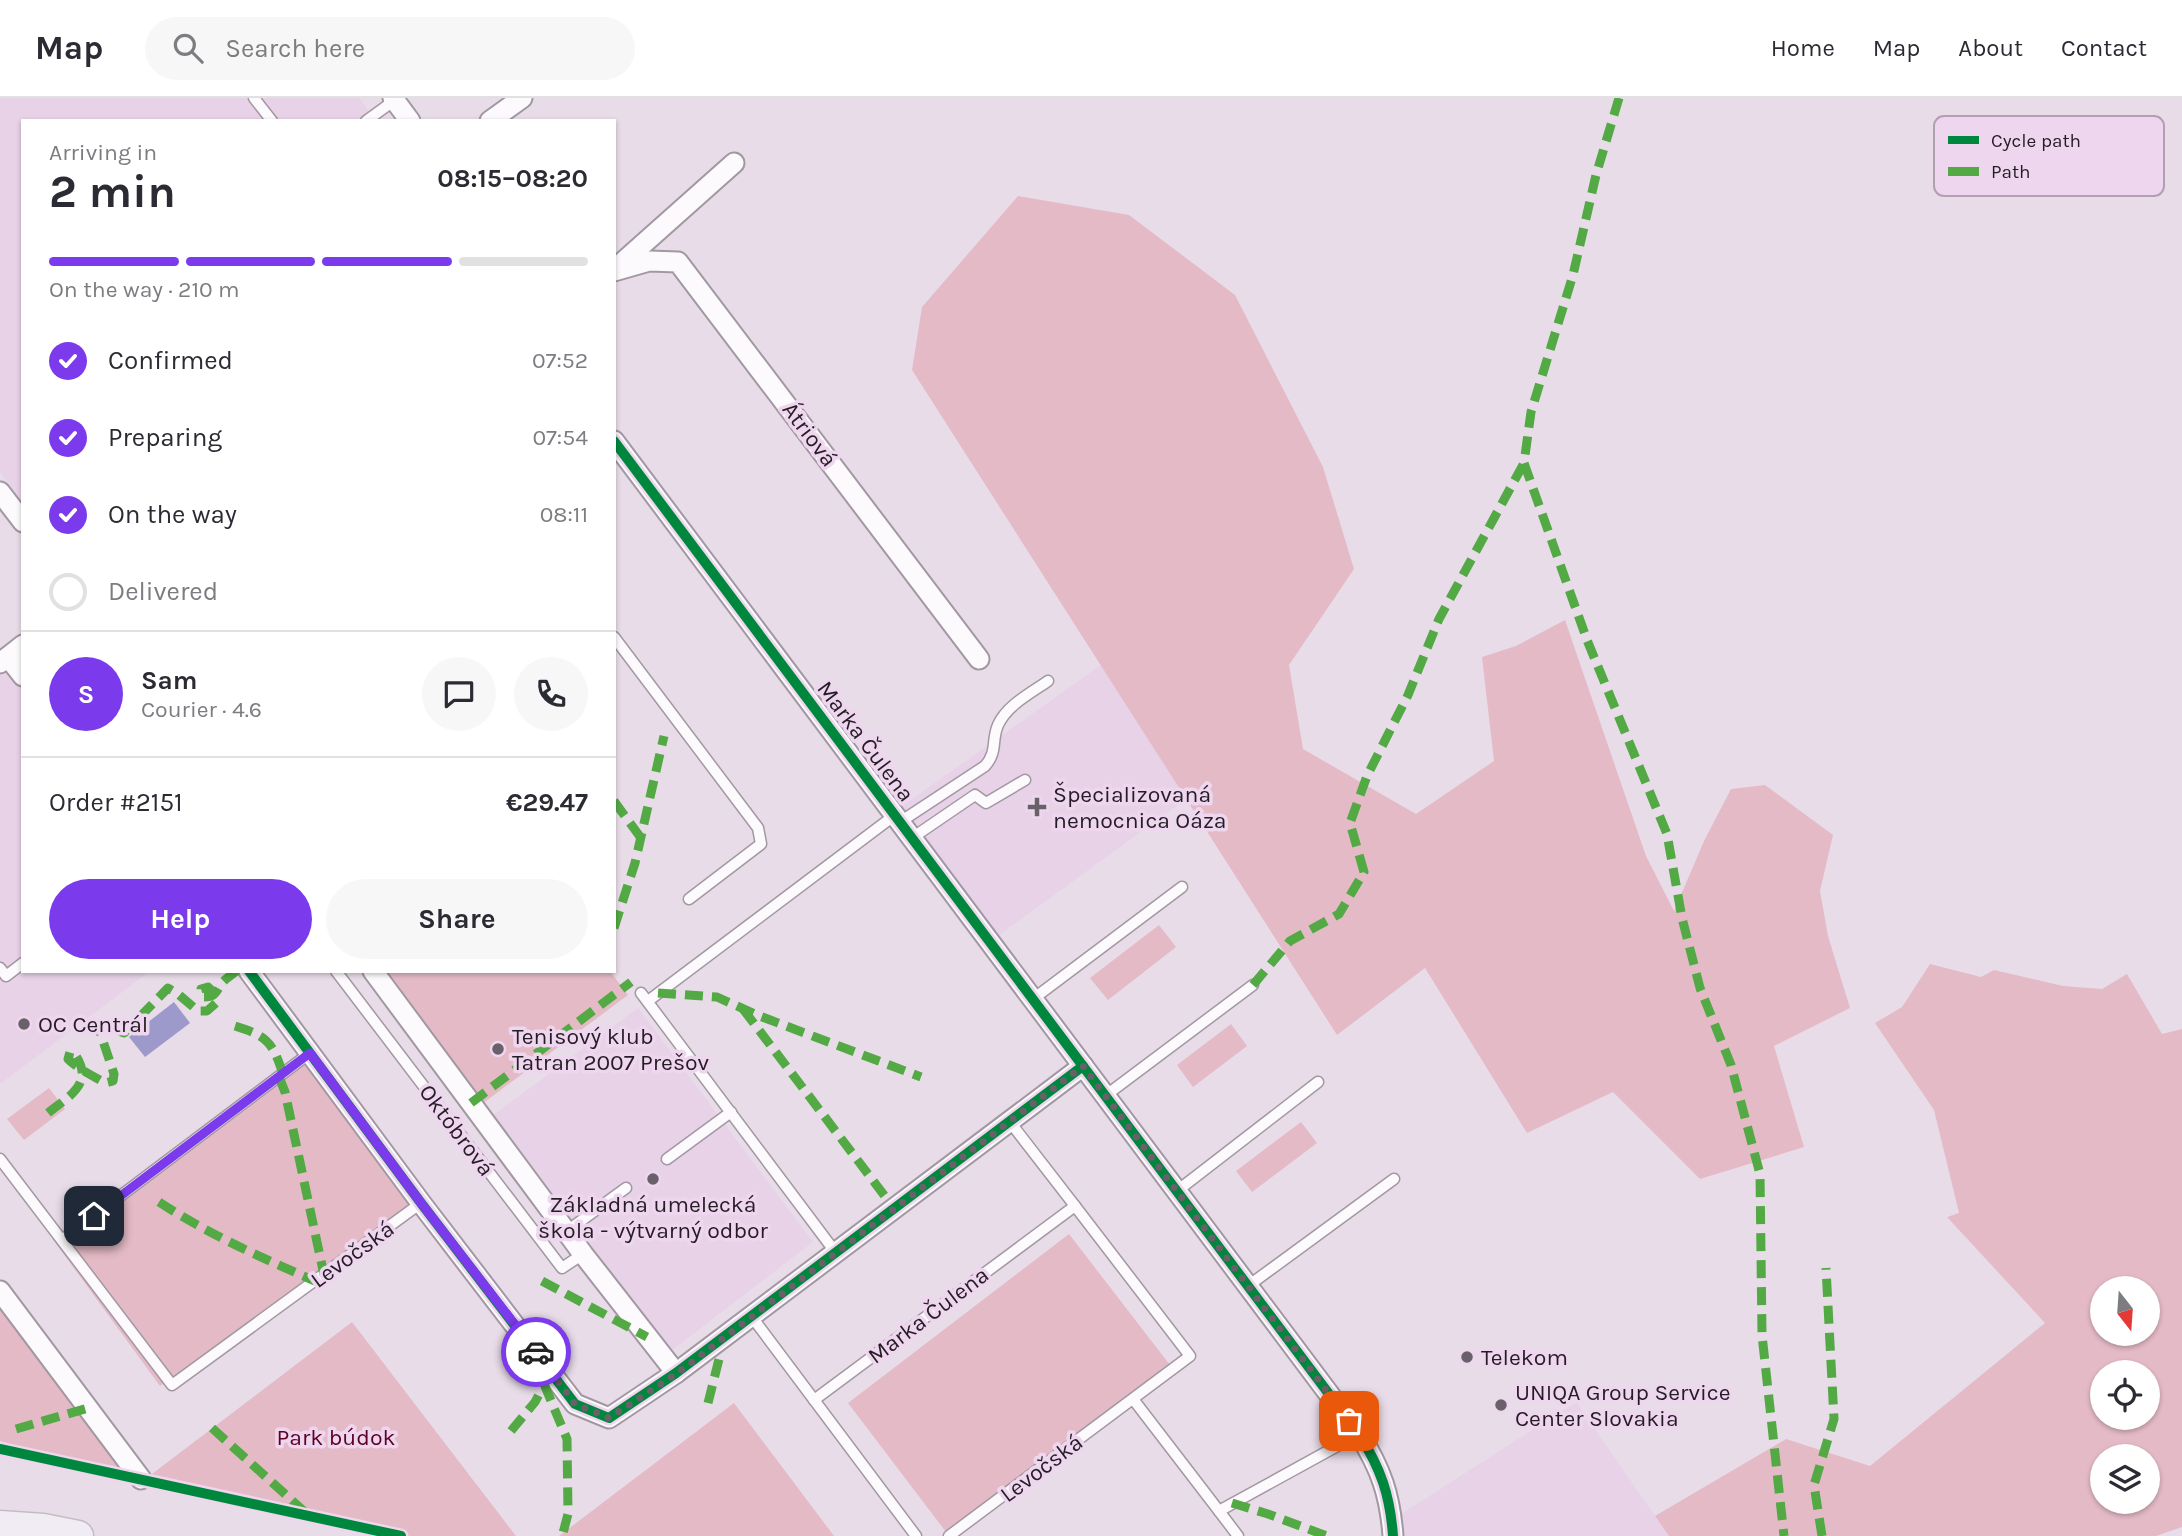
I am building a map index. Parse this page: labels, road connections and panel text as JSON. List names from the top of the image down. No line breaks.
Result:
{"streets":{"street":["Átriová","Marka Čulena","Októbrová"],"lane":["Levočská"]},"crossings":[["Marka Čulena","Levočská"]],"parks":["Park búdok"],"places":{"health":["Špecializovaná nemocnica Oáza"],"other":["OC Centrál","Tenisový klub Tatran 2007 Prešov","Základná umelecká škola - výtvarný odbor","Telekom","UNIQA Group Service Center Slovakia"]},"legend":["Cycle path","Path"],"north":"bottom","page":{"header":"Map","search":"Search here","nav":["Home","Map","About","Contact"],"heading":["2 min","Arriving in","08:15–08:20"],"panel":["Sam","Courier · 4.6","Order #2151","€29.47"],"bar":"On the way · 210 m","list":[["Confirmed","07:52"],["Preparing","07:54"],["On the way","08:11"],"Delivered"],"round":"S","buttons":["Help","Share"]}}
